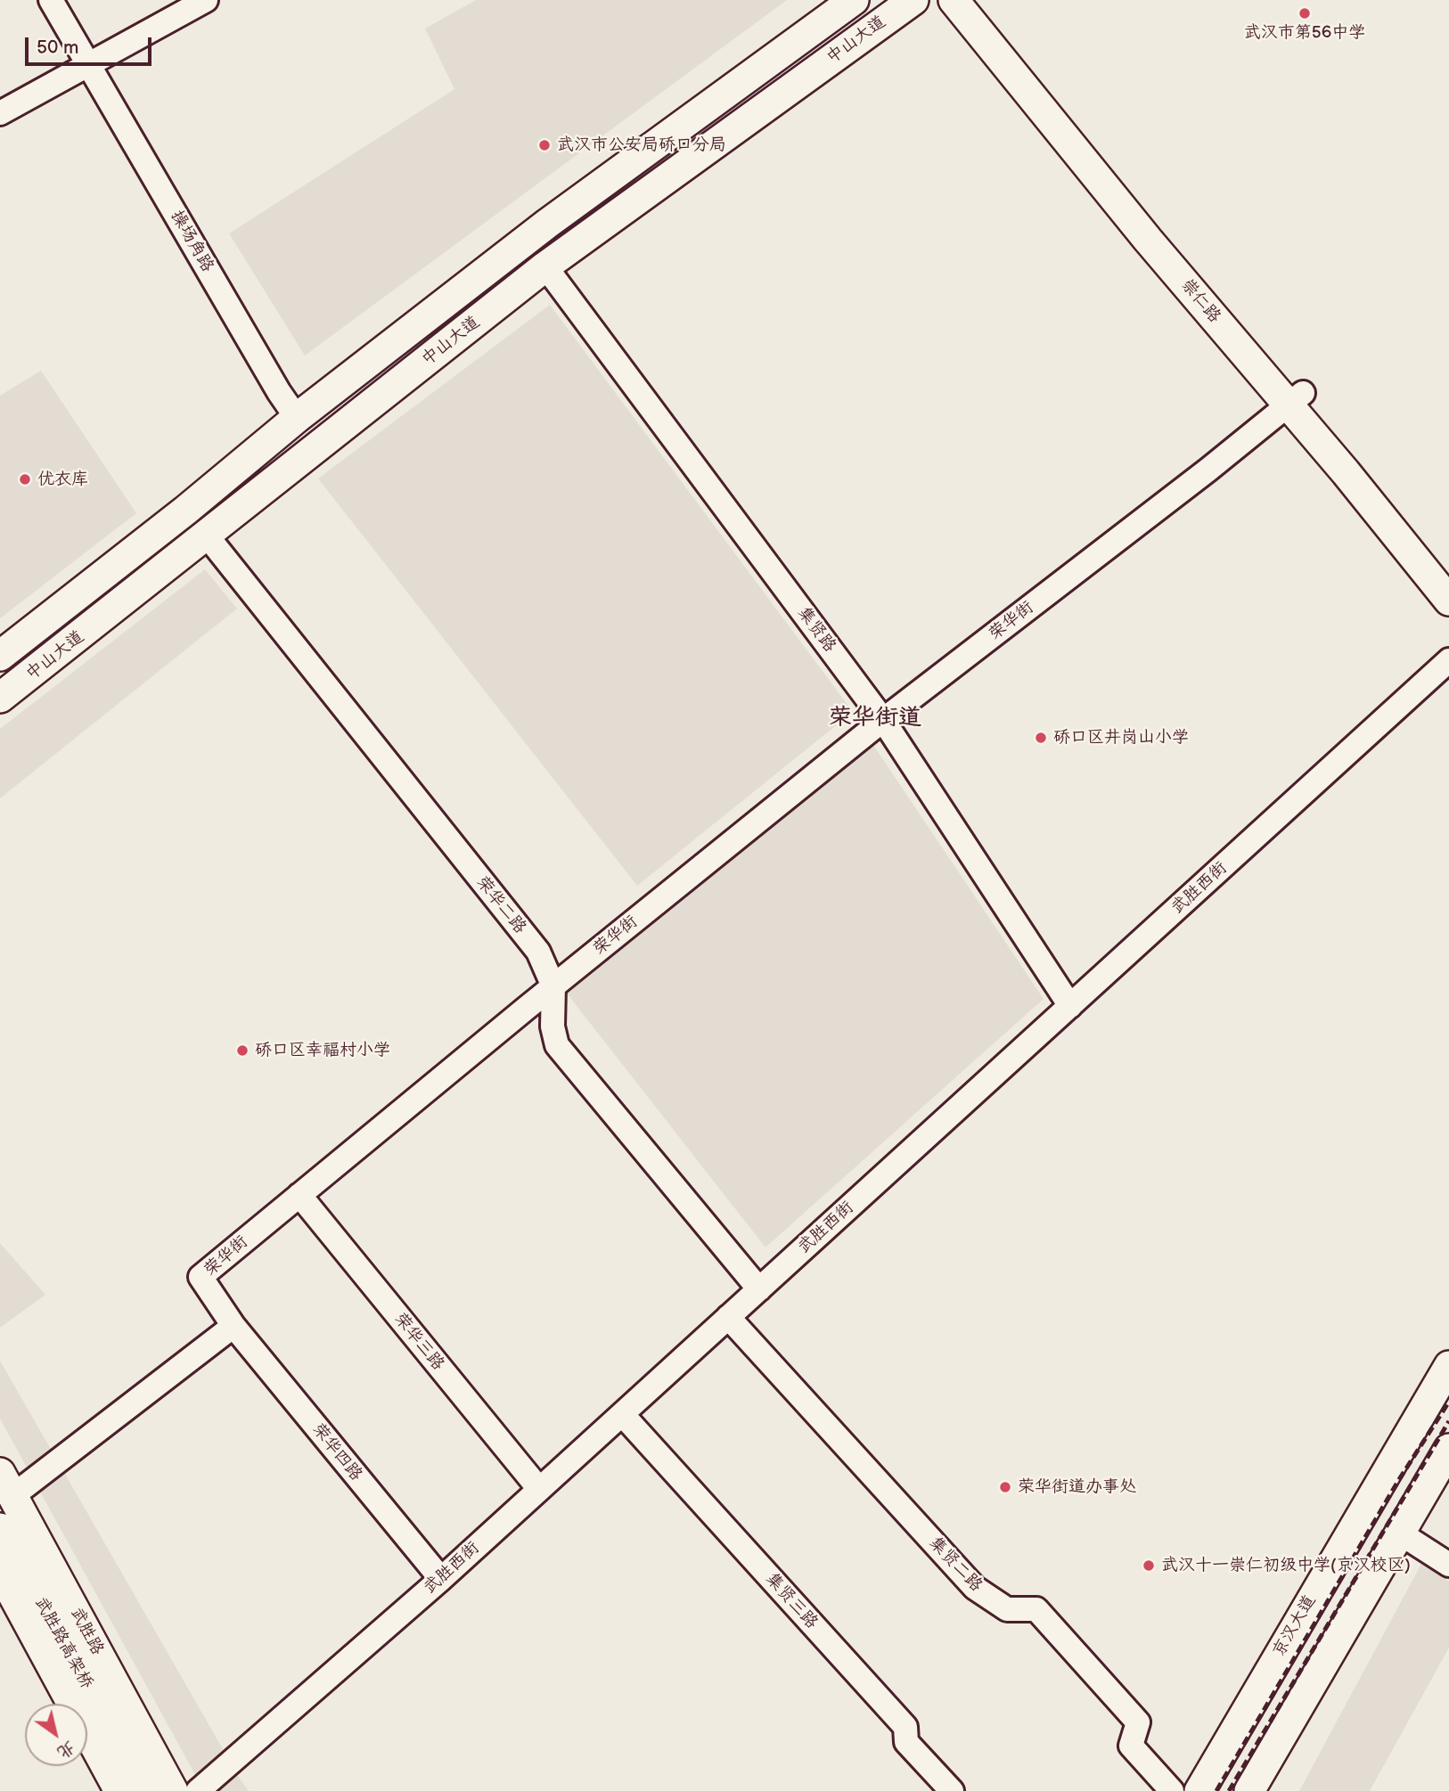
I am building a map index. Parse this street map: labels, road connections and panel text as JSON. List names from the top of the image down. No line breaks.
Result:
{"streets":{"main road":["中山大道","崇仁路","京汉大道","武胜路","武胜路高架桥"],"street":["操场角路","荣华街","集贤路","武胜西街","荣华二路","荣华三路","荣华四路","集贤二路","集贤三路"]},"crossings":[["中山大道","操场角路"],["中山大道","集贤路"],["中山大道","荣华二路"],["崇仁路","荣华街"],["荣华街","集贤路"],["荣华街","荣华二路"],["荣华街","荣华三路"],["荣华街","荣华四路"],["集贤路","武胜西街"],["武胜西街","荣华二路"],["武胜西街","荣华三路"],["武胜西街","荣华四路"],["武胜西街","集贤二路"],["武胜西街","集贤三路"]],"districts":["荣华街道"],"places":["武汉市第56中学","武汉市公安局硚口分局","优衣库","硚口区井岗山小学","硚口区幸福村小学","荣华街道办事处","武汉十一崇仁初级中学(京汉校区)"],"scale_bar":"50 m","north":"bottom right"}
